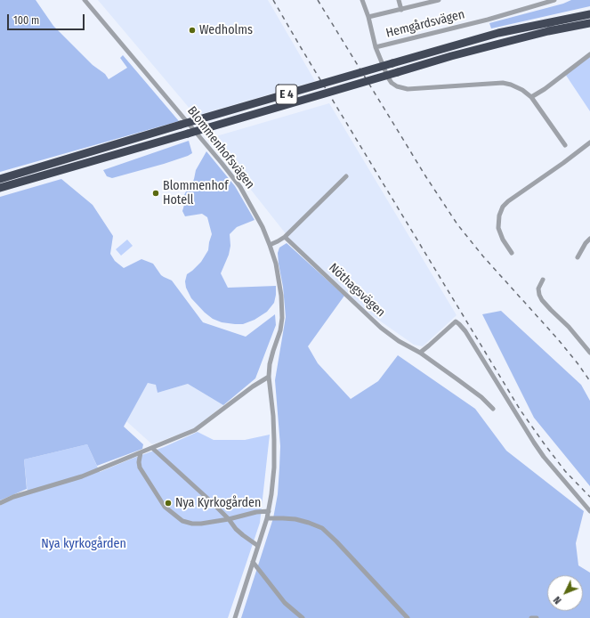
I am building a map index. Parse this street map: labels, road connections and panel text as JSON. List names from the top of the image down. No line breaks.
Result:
{"streets":{"highway":["E 4"],"street":["Hemgårdsvägen","Blommenhofsvägen","Nöthagsvägen"]},"parks":["Nya kyrkogården"],"places":["Wedholms","Blommenhof Hotell","Nya Kyrkogården"],"scale_bar":"100 m","north":"bottom left"}
